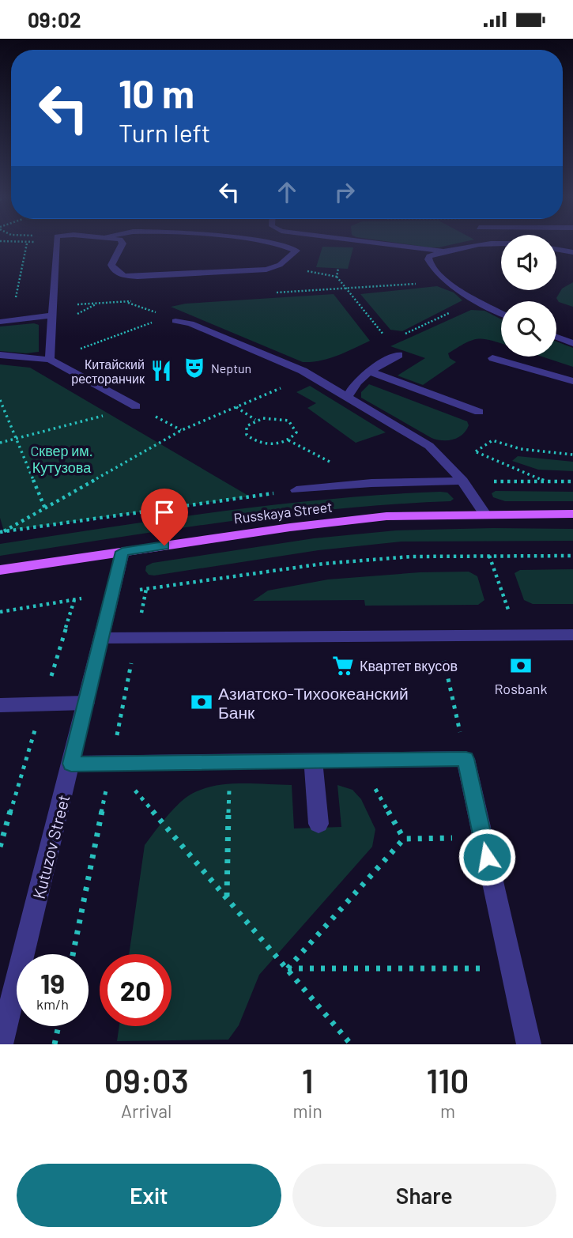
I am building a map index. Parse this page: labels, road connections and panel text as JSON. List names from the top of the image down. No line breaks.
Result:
{"streets":{"main road":["Russkaya Street"],"street":["Kutuzov Street"]},"crossings":[["Russkaya Street","Kutuzov Street"]],"parks":["Cквер им. Кутузова"],"places":{"theatre":["Neptun"],"restaurant":["Китайский ресторанчик"],"supermarket":["Квартет вкусов"],"bank":["Rosbank","Азиатско-Тихоокеанский Банк"]},"page":{"status":"09:02","turn":["10 m","Turn left"],"speed":"19 km/h","limit":"20","eta":["09:03","Arrival","1","min","110","m"],"buttons":["Exit","Share"]}}
